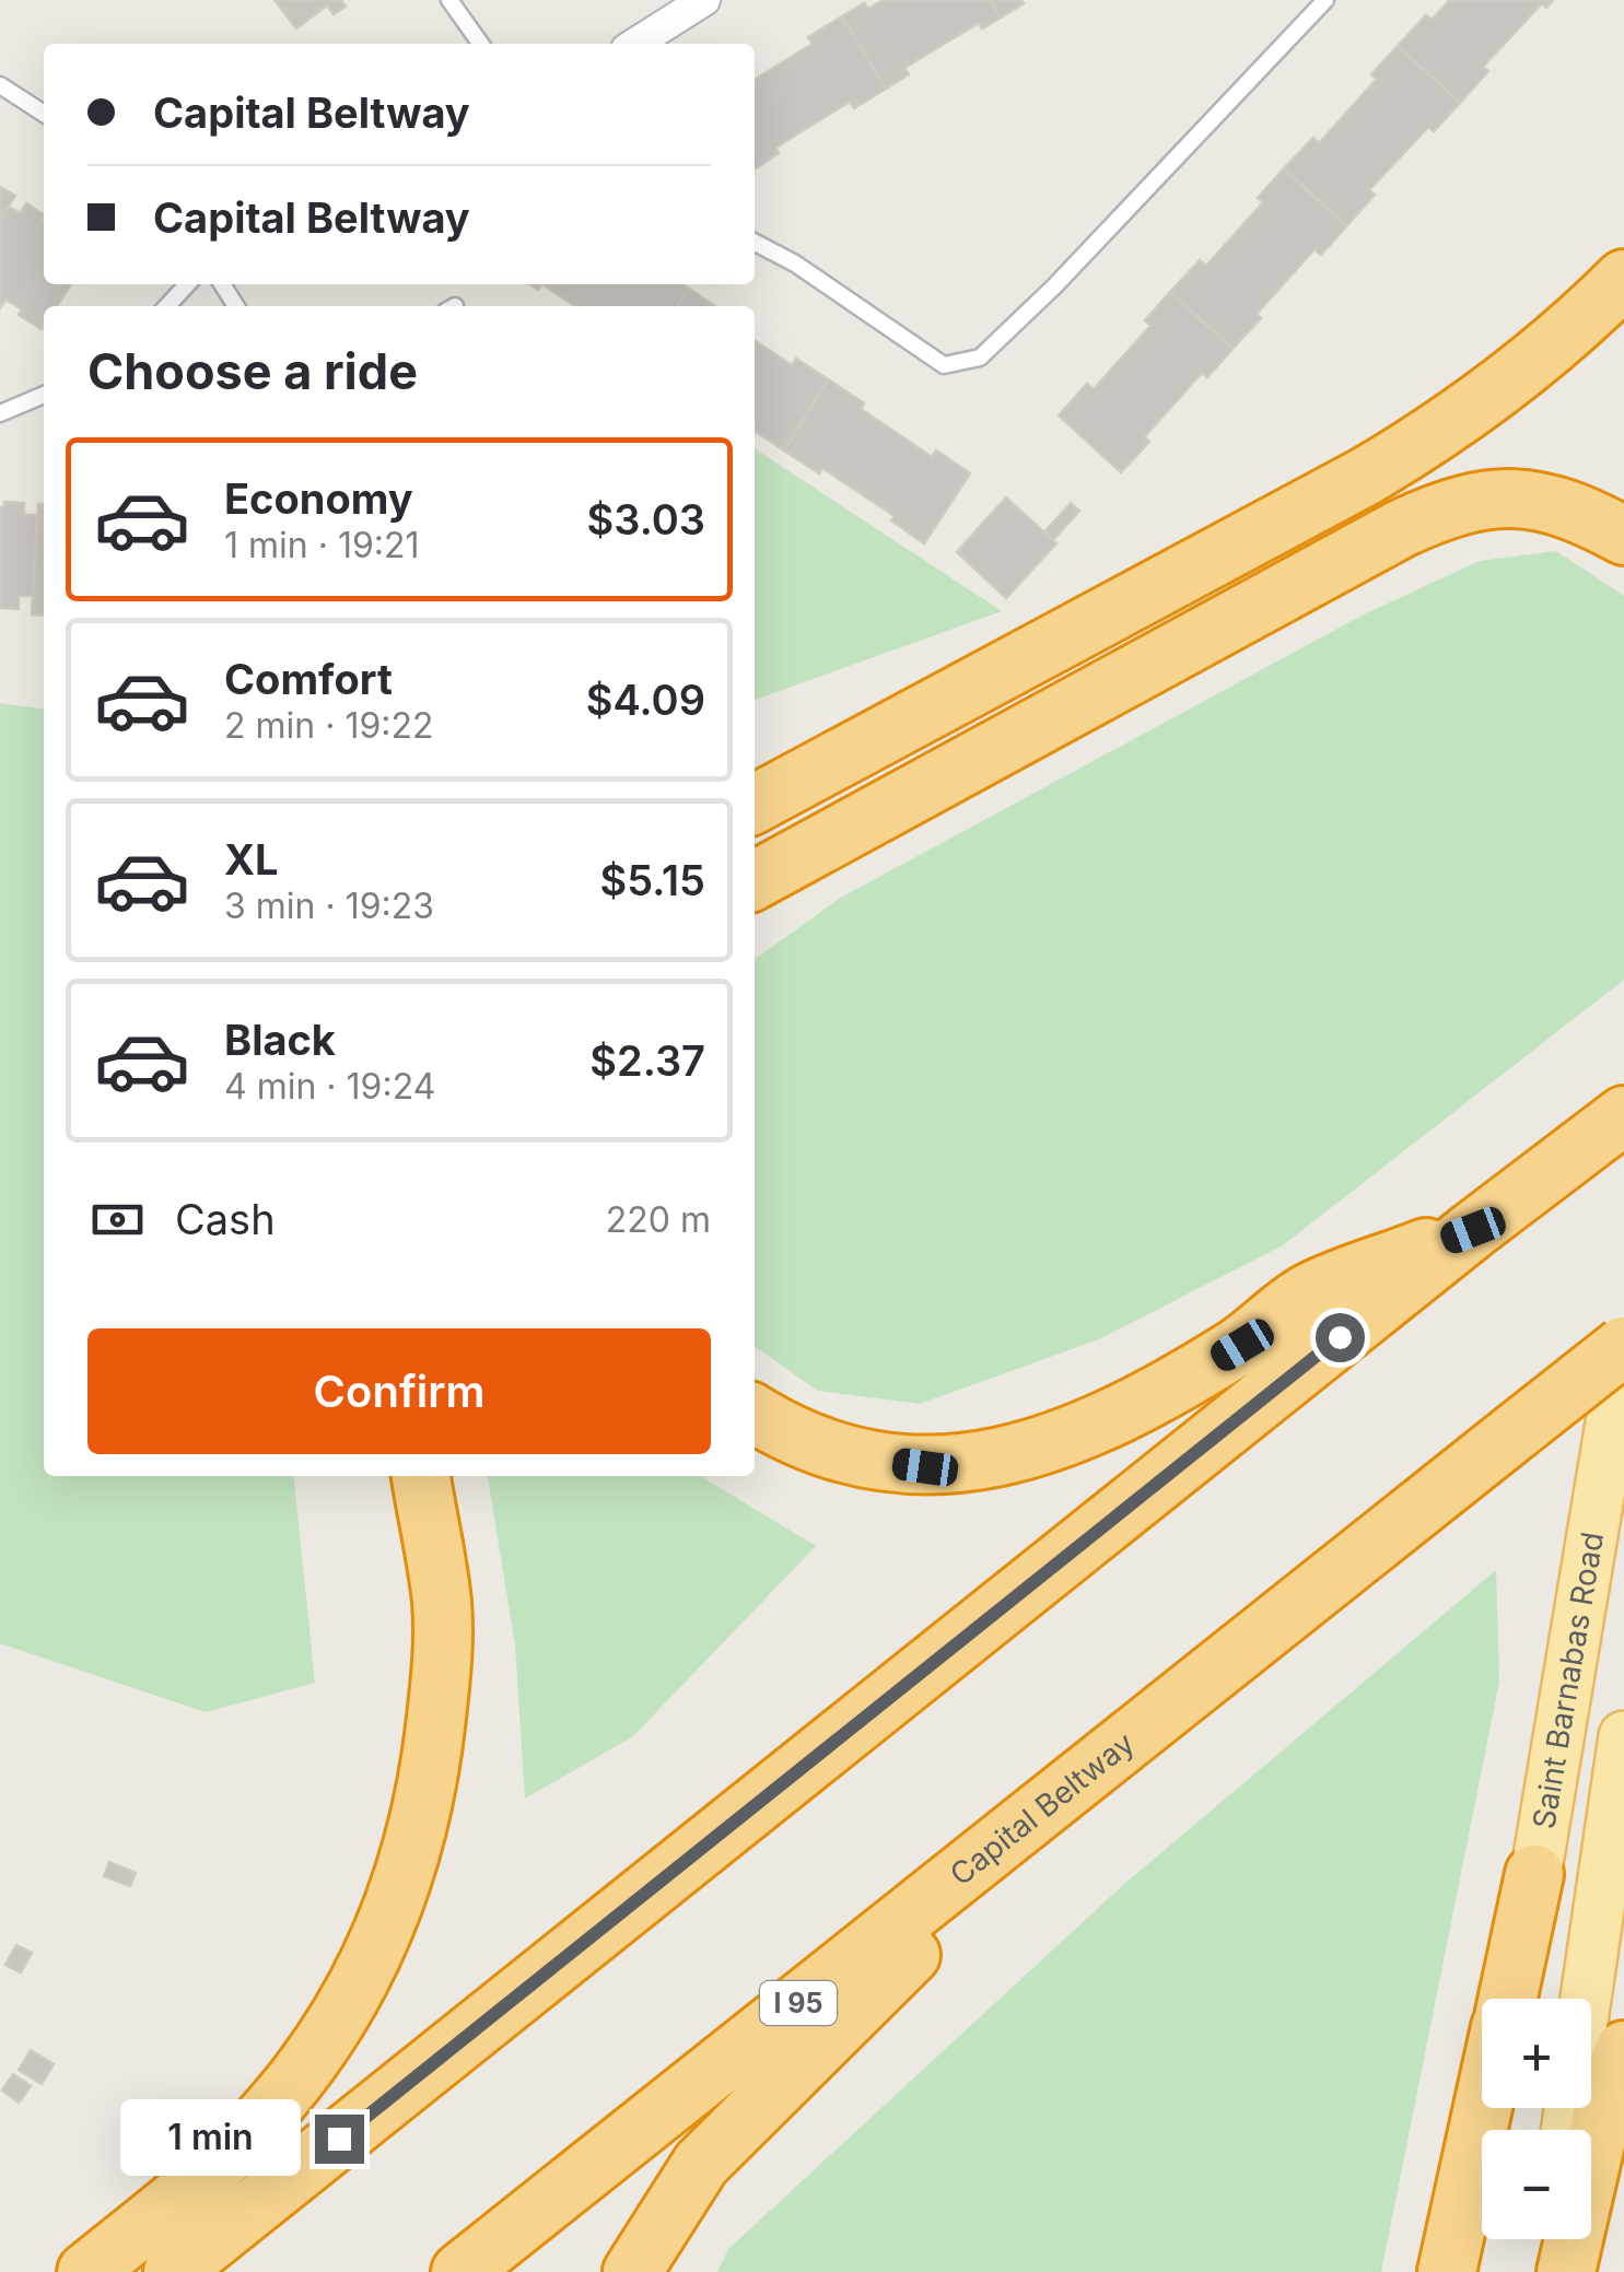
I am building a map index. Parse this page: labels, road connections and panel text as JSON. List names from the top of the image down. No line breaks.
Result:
{"streets":{"highway":["Capital Beltway","I 95"],"main road":["Saint Barnabas Road"]},"crossings":[["Saint Barnabas Road","Capital Beltway"]],"page":{"banner":["Capital Beltway","Capital Beltway"],"heading":"Choose a ride","list":[{"name":"Economy","note":"1 min · 19:21","value":"$3.03"},{"name":"Comfort","note":"2 min · 19:22","value":"$4.09"},{"name":"XL","note":"3 min · 19:23","value":"$5.15"},{"name":"Black","note":"4 min · 19:24","value":"$2.37"}],"pay":["Cash","220 m"],"buttons":"Confirm","map_buttons":["+","−"],"bubble":"1 min"}}
